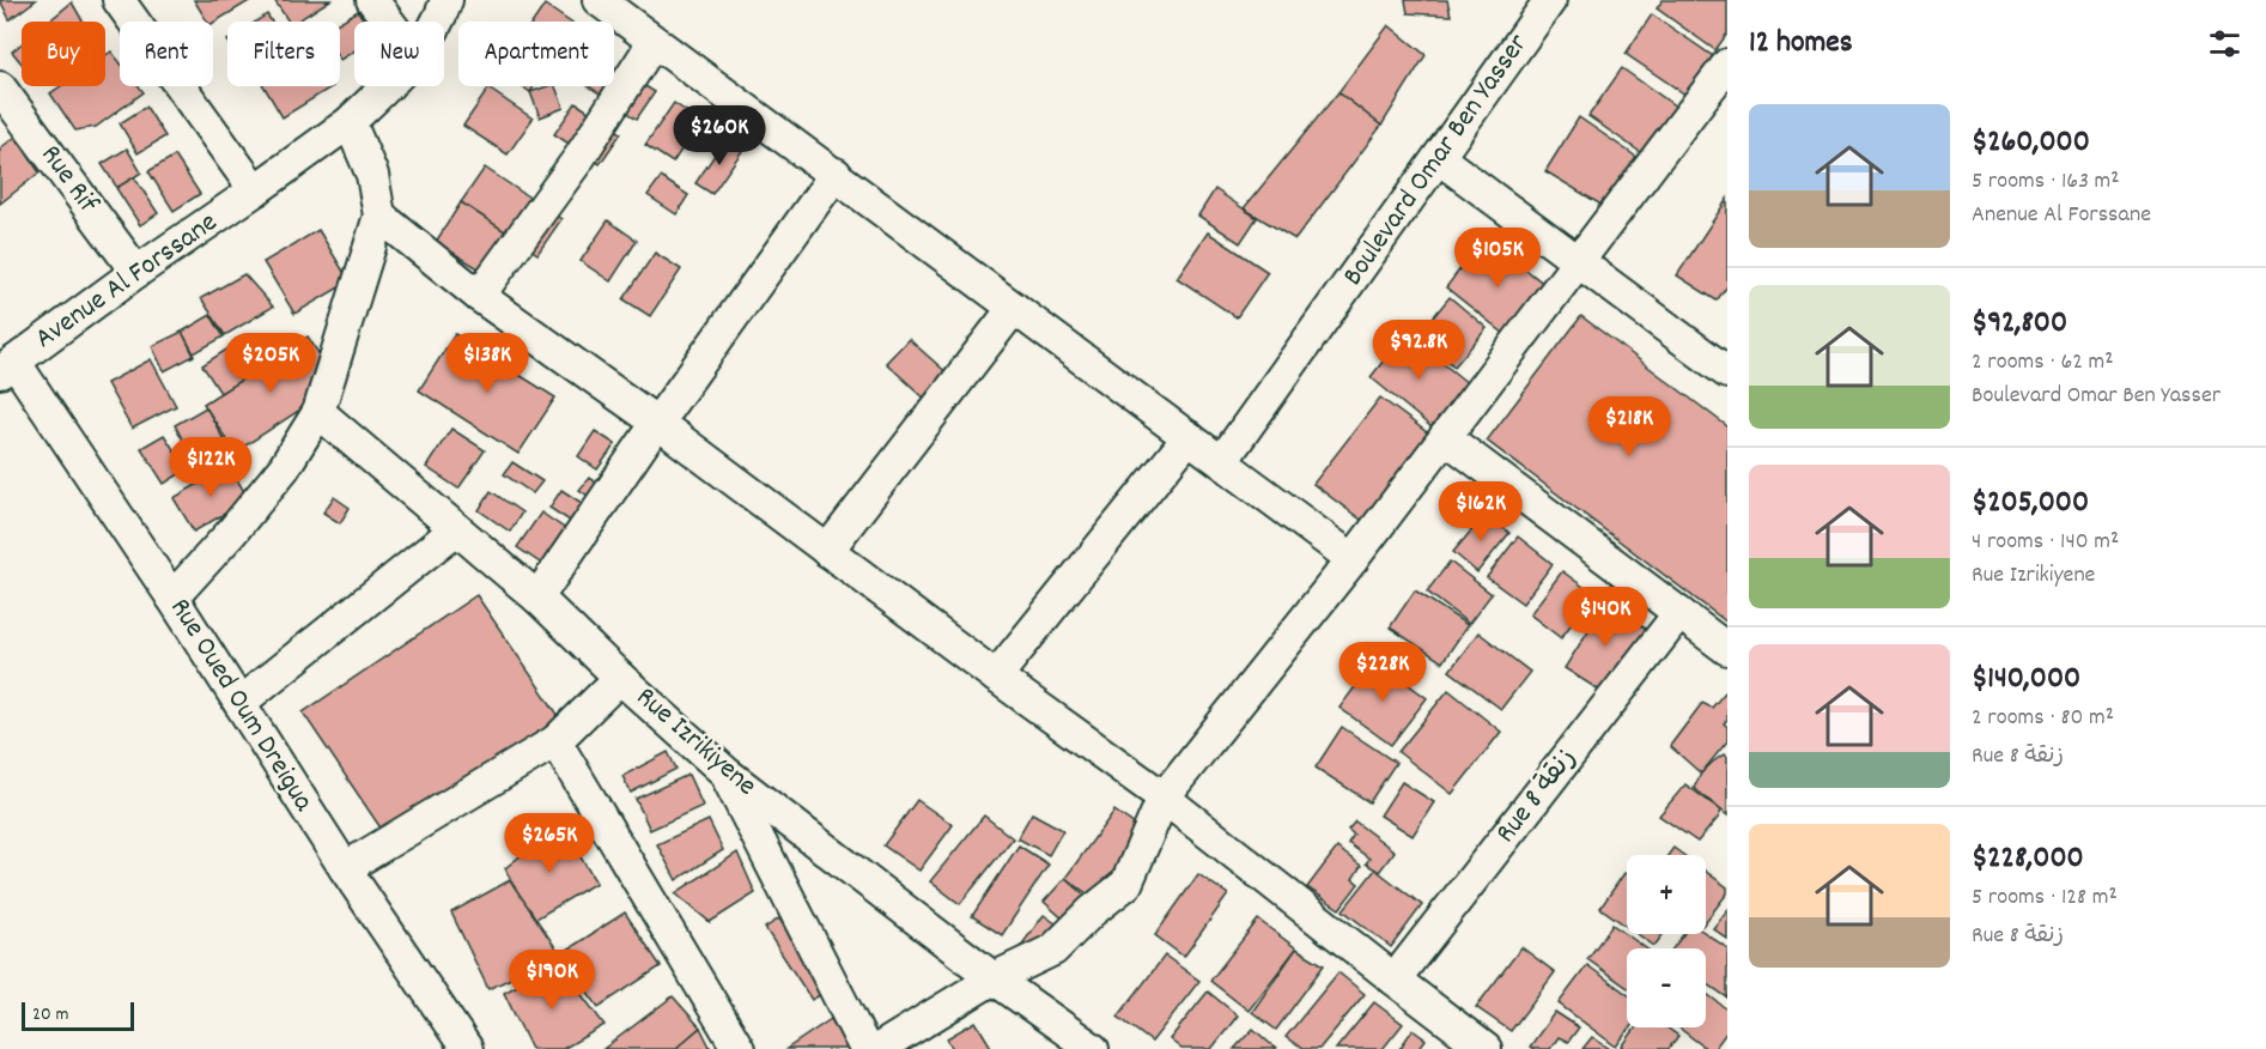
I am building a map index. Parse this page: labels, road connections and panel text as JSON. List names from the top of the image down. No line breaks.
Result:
{"streets":{"street":["Boulevard Omar Ben Yasser","Rue Rif","Avenue Al Forssane","Rue Oued Oum Dreigua","Rue Izrikiyene","Rue 8 زنقة"]},"crossings":[["Rue Rif","Avenue Al Forssane"],["Avenue Al Forssane","Rue Oued Oum Dreigua"]],"scale_bar":"20 m","page":{"heading":"12 homes","chip":["Buy","Rent","Filters","New","Apartment"],"list":[{"name":"$260,000","note":"5 rooms · 163 m² · Anenue Al Forssane"},{"name":"$92,800","note":"2 rooms · 62 m² · Boulevard Omar Ben Yasser"},{"name":"$205,000","note":"4 rooms · 140 m² · Rue Izrikiyene"},{"name":"$140,000","note":"2 rooms · 80 m² · Rue 8 زنقة"},{"name":"$228,000","note":"5 rooms · 128 m² · Rue 8 زنقة"}],"price":["$260K","$105K","$92.8K","$205K","$138K","$218K","$122K","$162K","$140K","$228K","$265K","$190K"],"map_buttons":["+","−"],"scale":"20 m"}}
